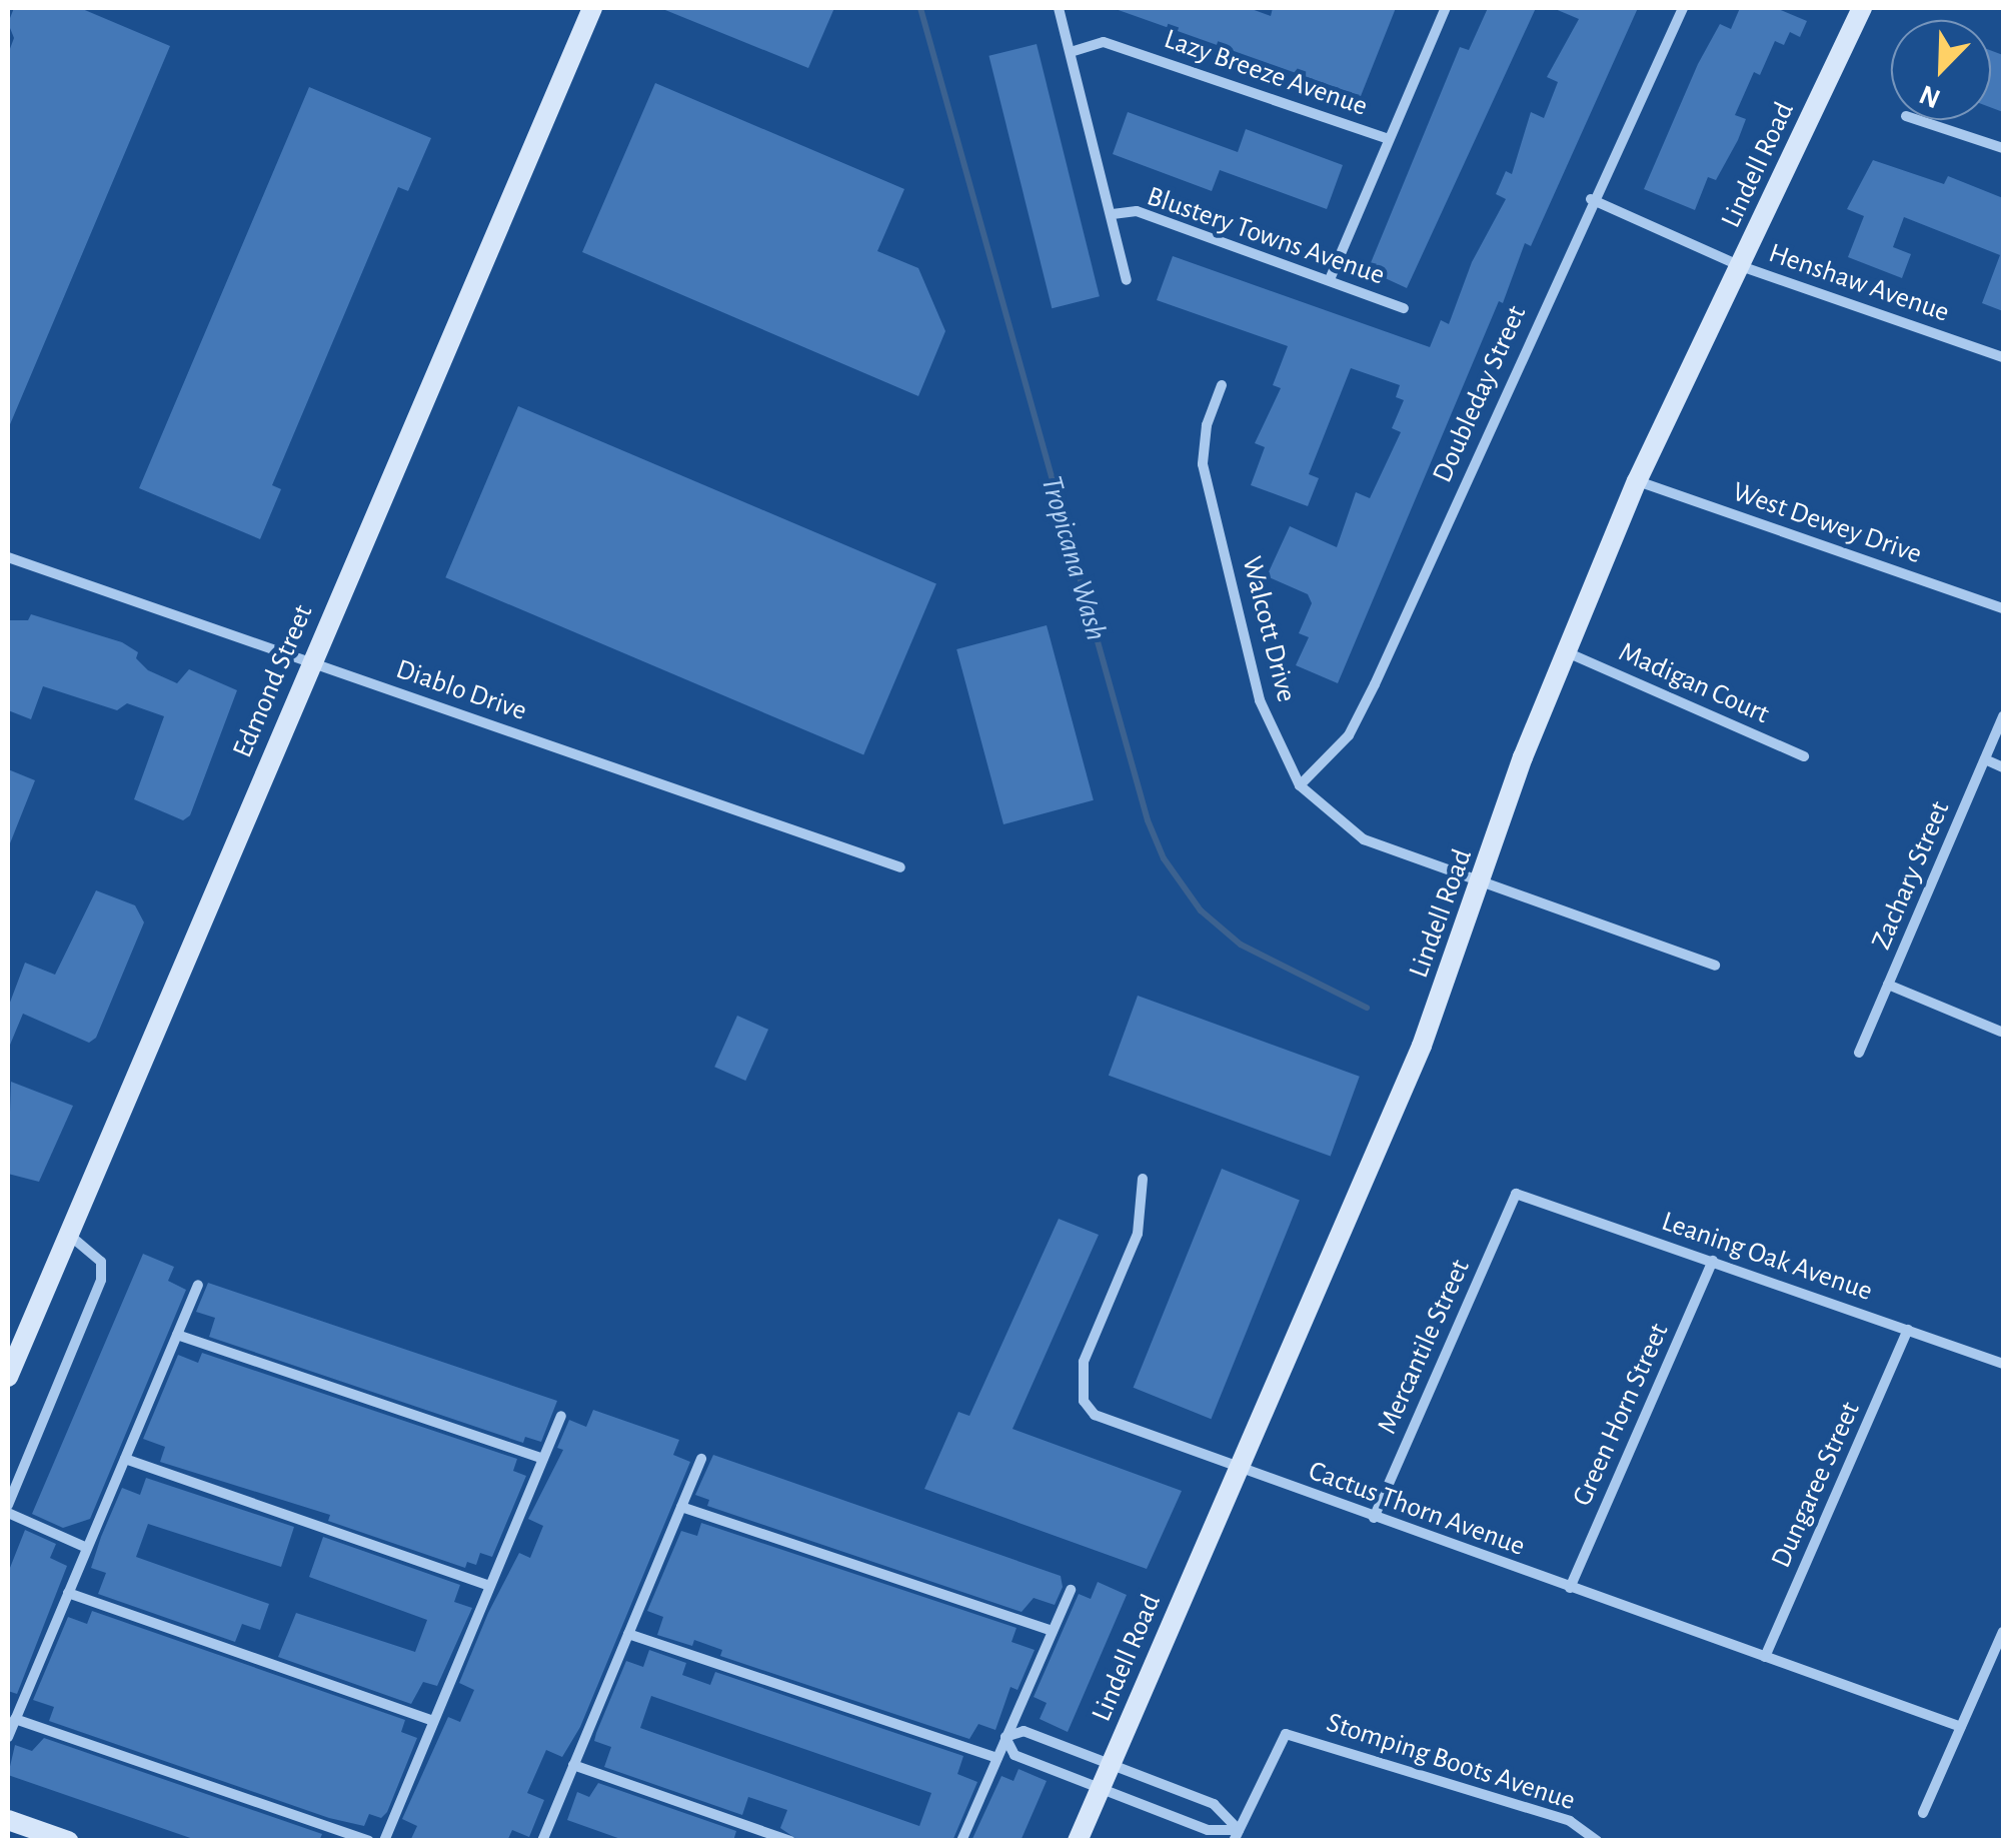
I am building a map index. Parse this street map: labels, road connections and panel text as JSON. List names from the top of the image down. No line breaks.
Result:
{"streets":{"street":["Lazy Breeze Avenue","Lindell Road","Blustery Towns Avenue","Henshaw Avenue","Doubleday Street","West Dewey Drive","Walcott Drive","Edmond Street","Madigan Court","Diablo Drive","Zachary Street","Leaning Oak Avenue","Mercantile Street","Green Horn Street","Dungaree Street","Cactus Thorn Avenue","Stomping Boots Avenue"]},"crossings":[["Lindell Road","Henshaw Avenue"],["Lindell Road","West Dewey Drive"],["Lindell Road","Walcott Drive"],["Lindell Road","Madigan Court"],["Lindell Road","Cactus Thorn Avenue"],["Henshaw Avenue","Doubleday Street"],["Doubleday Street","Walcott Drive"],["Edmond Street","Diablo Drive"],["Leaning Oak Avenue","Mercantile Street"],["Leaning Oak Avenue","Green Horn Street"],["Leaning Oak Avenue","Dungaree Street"],["Mercantile Street","Cactus Thorn Avenue"],["Green Horn Street","Cactus Thorn Avenue"],["Dungaree Street","Cactus Thorn Avenue"]],"water":["Tropicana Wash"],"north":"bottom left"}
